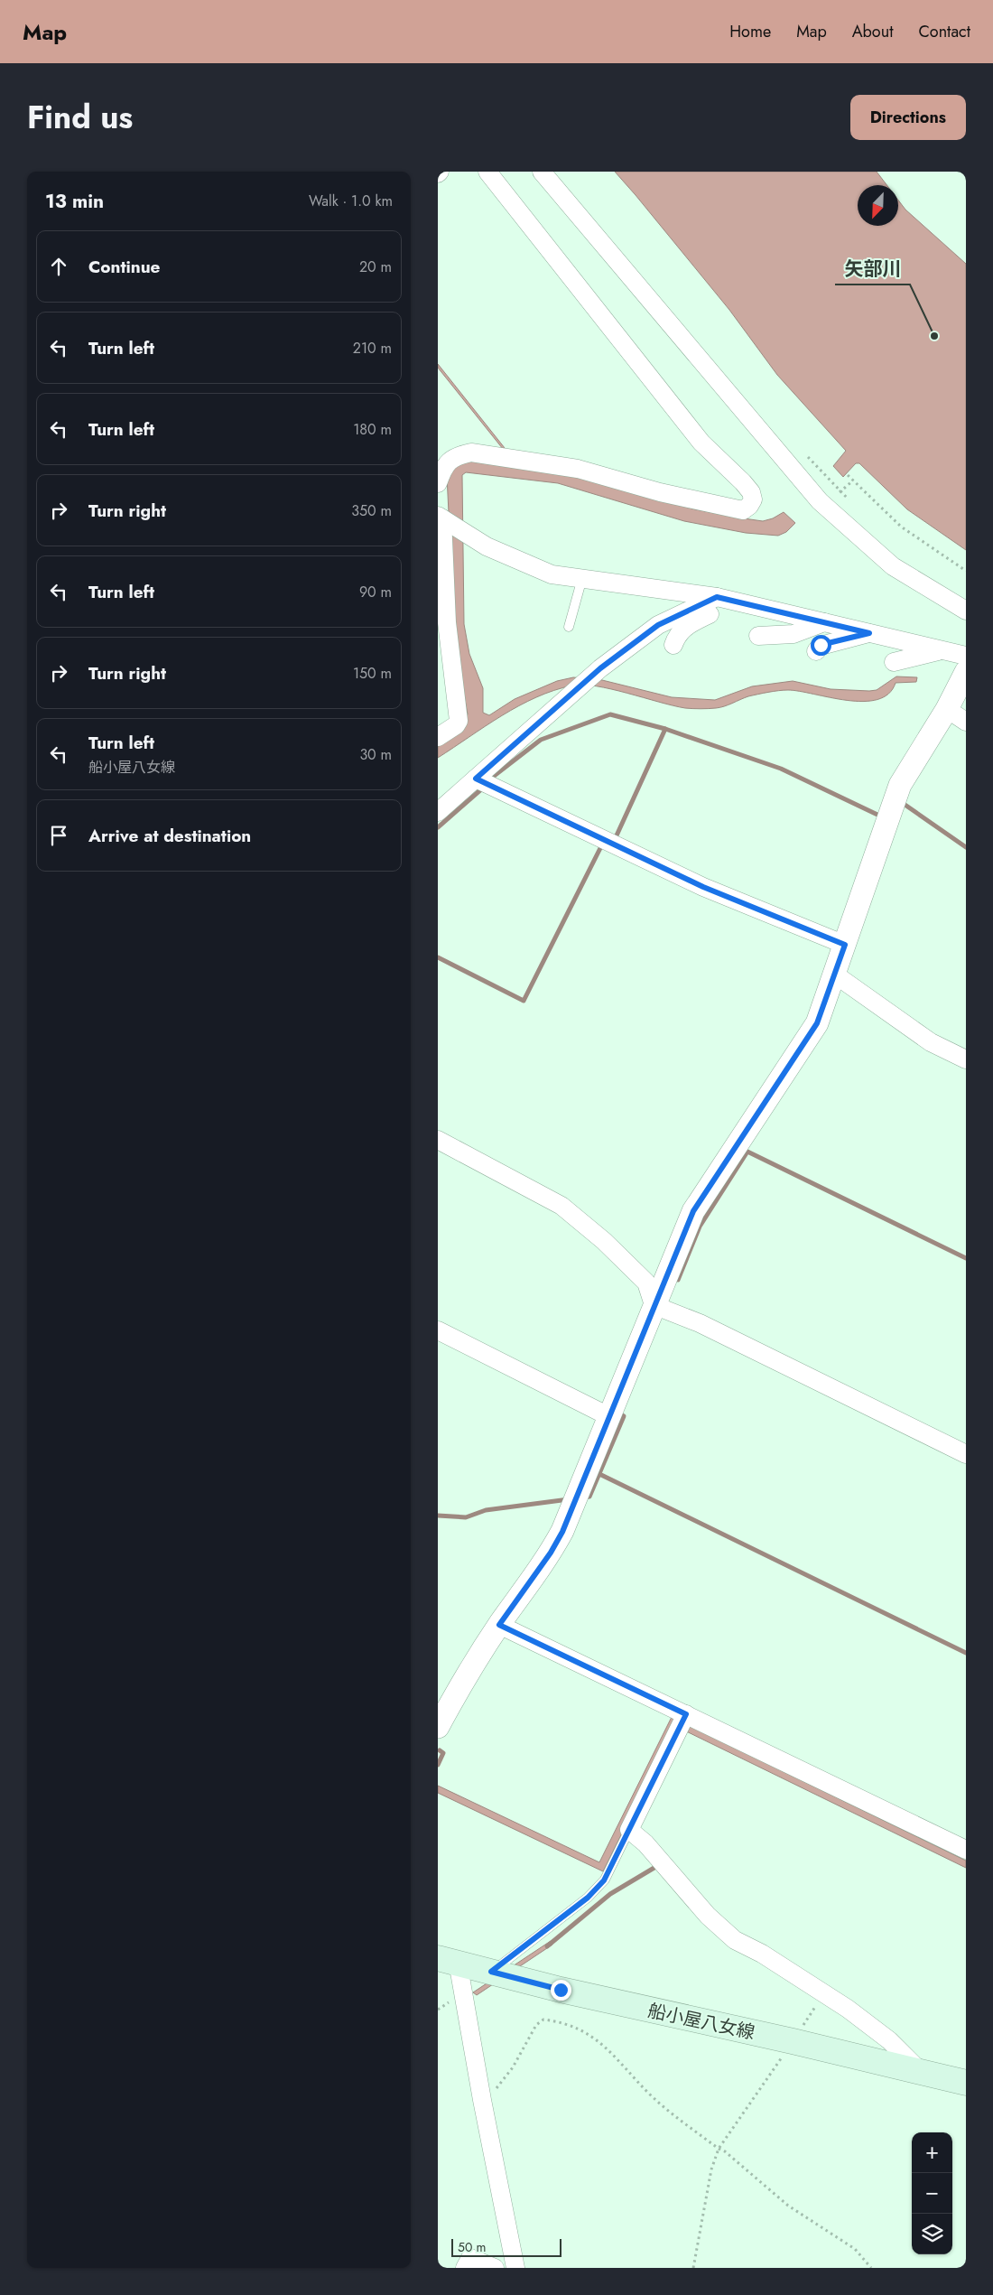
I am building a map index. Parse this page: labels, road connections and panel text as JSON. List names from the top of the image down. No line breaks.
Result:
{"streets":{"main road":["船小屋八女線"]},"places":["矢部川"],"scale_bar":"50 m","north":"bottom left","page":{"header":"Map","nav":["Home","Map","About","Contact"],"title":"Find us","buttons":"Directions","heading":["13 min","Walk · 1.0 km"],"list":[["Continue","20 m"],["Turn left","210 m"],["Turn left","180 m"],["Turn right","350 m"],["Turn left","90 m"],["Turn right","150 m"],["Turn left","船小屋八女線","30 m"],"Arrive at destination"],"map_buttons":["+","−"],"scale":"50 m"}}
